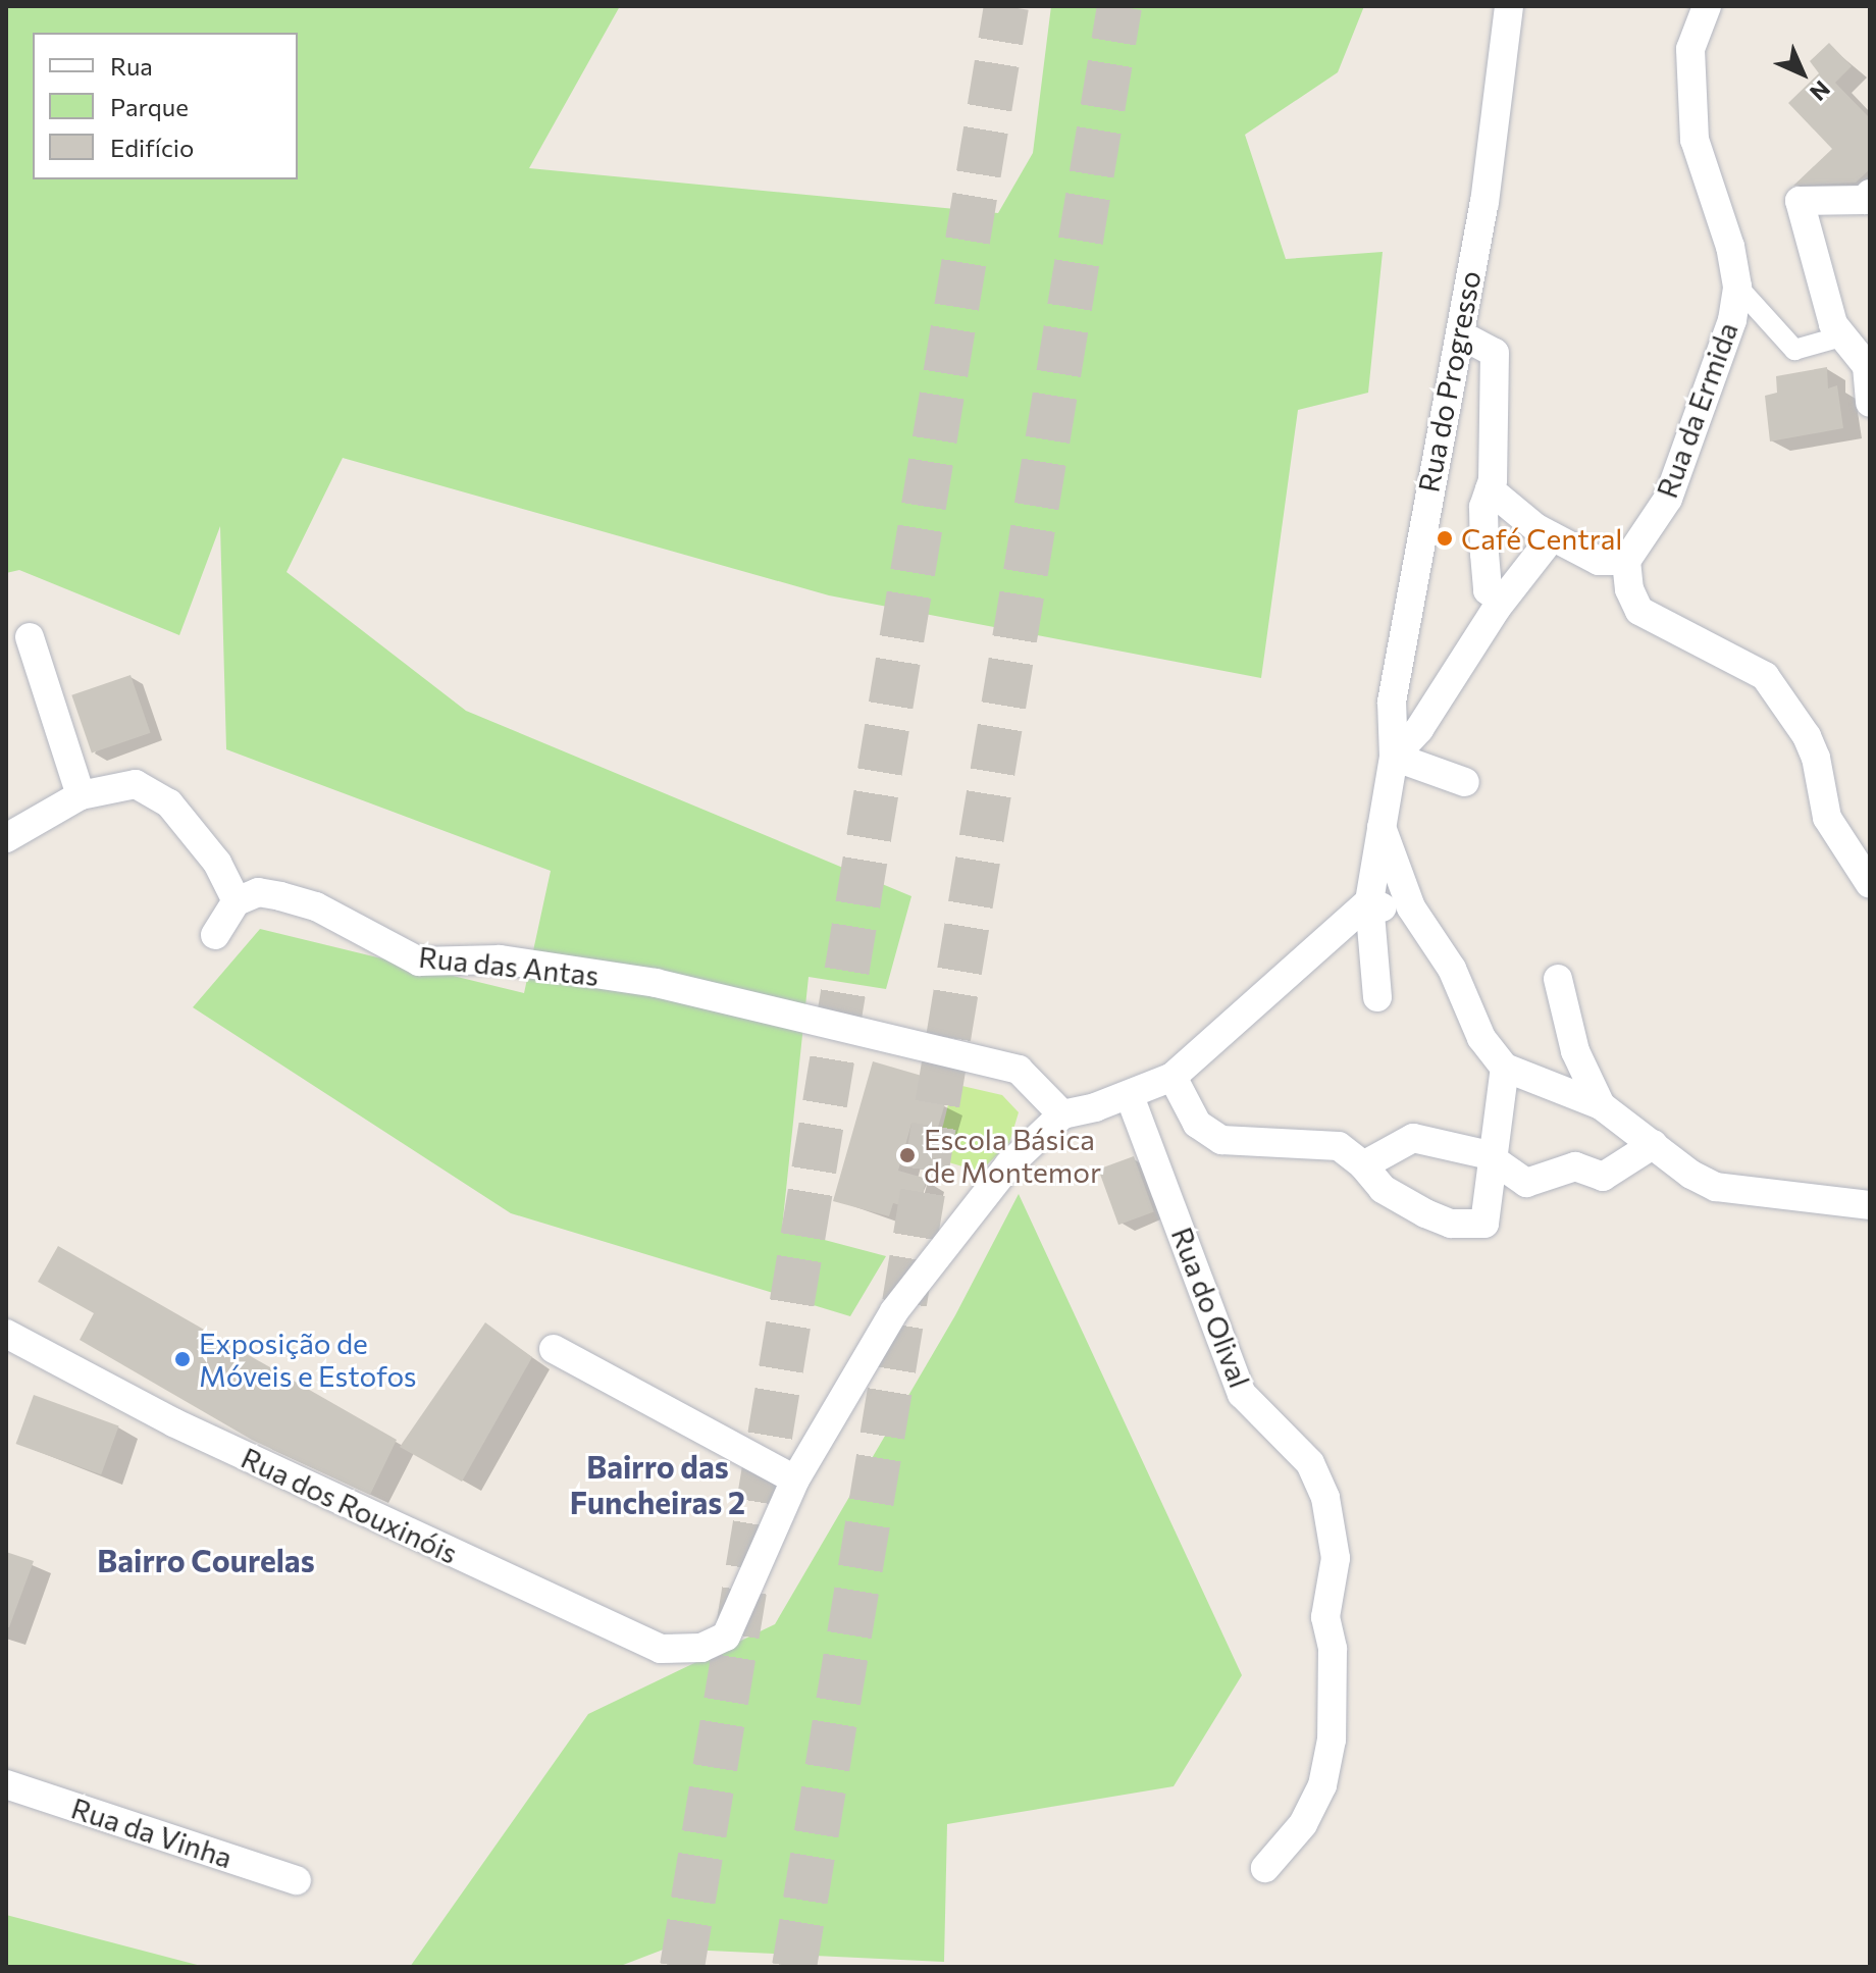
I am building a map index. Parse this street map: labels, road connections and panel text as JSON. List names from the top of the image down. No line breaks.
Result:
{"streets":{"street":["Rua do Progresso","Rua da Ermida","Rua das Antas","Rua do Olival","Rua dos Rouxinóis","Rua da Vinha"]},"districts":["Bairro das Funcheiras 2","Bairro Courelas"],"places":["Café Central","Escola Básica de Montemor","Exposição de Móveis e Estofos"],"legend":["Rua","Parque","Edifício"],"north":"bottom right"}
